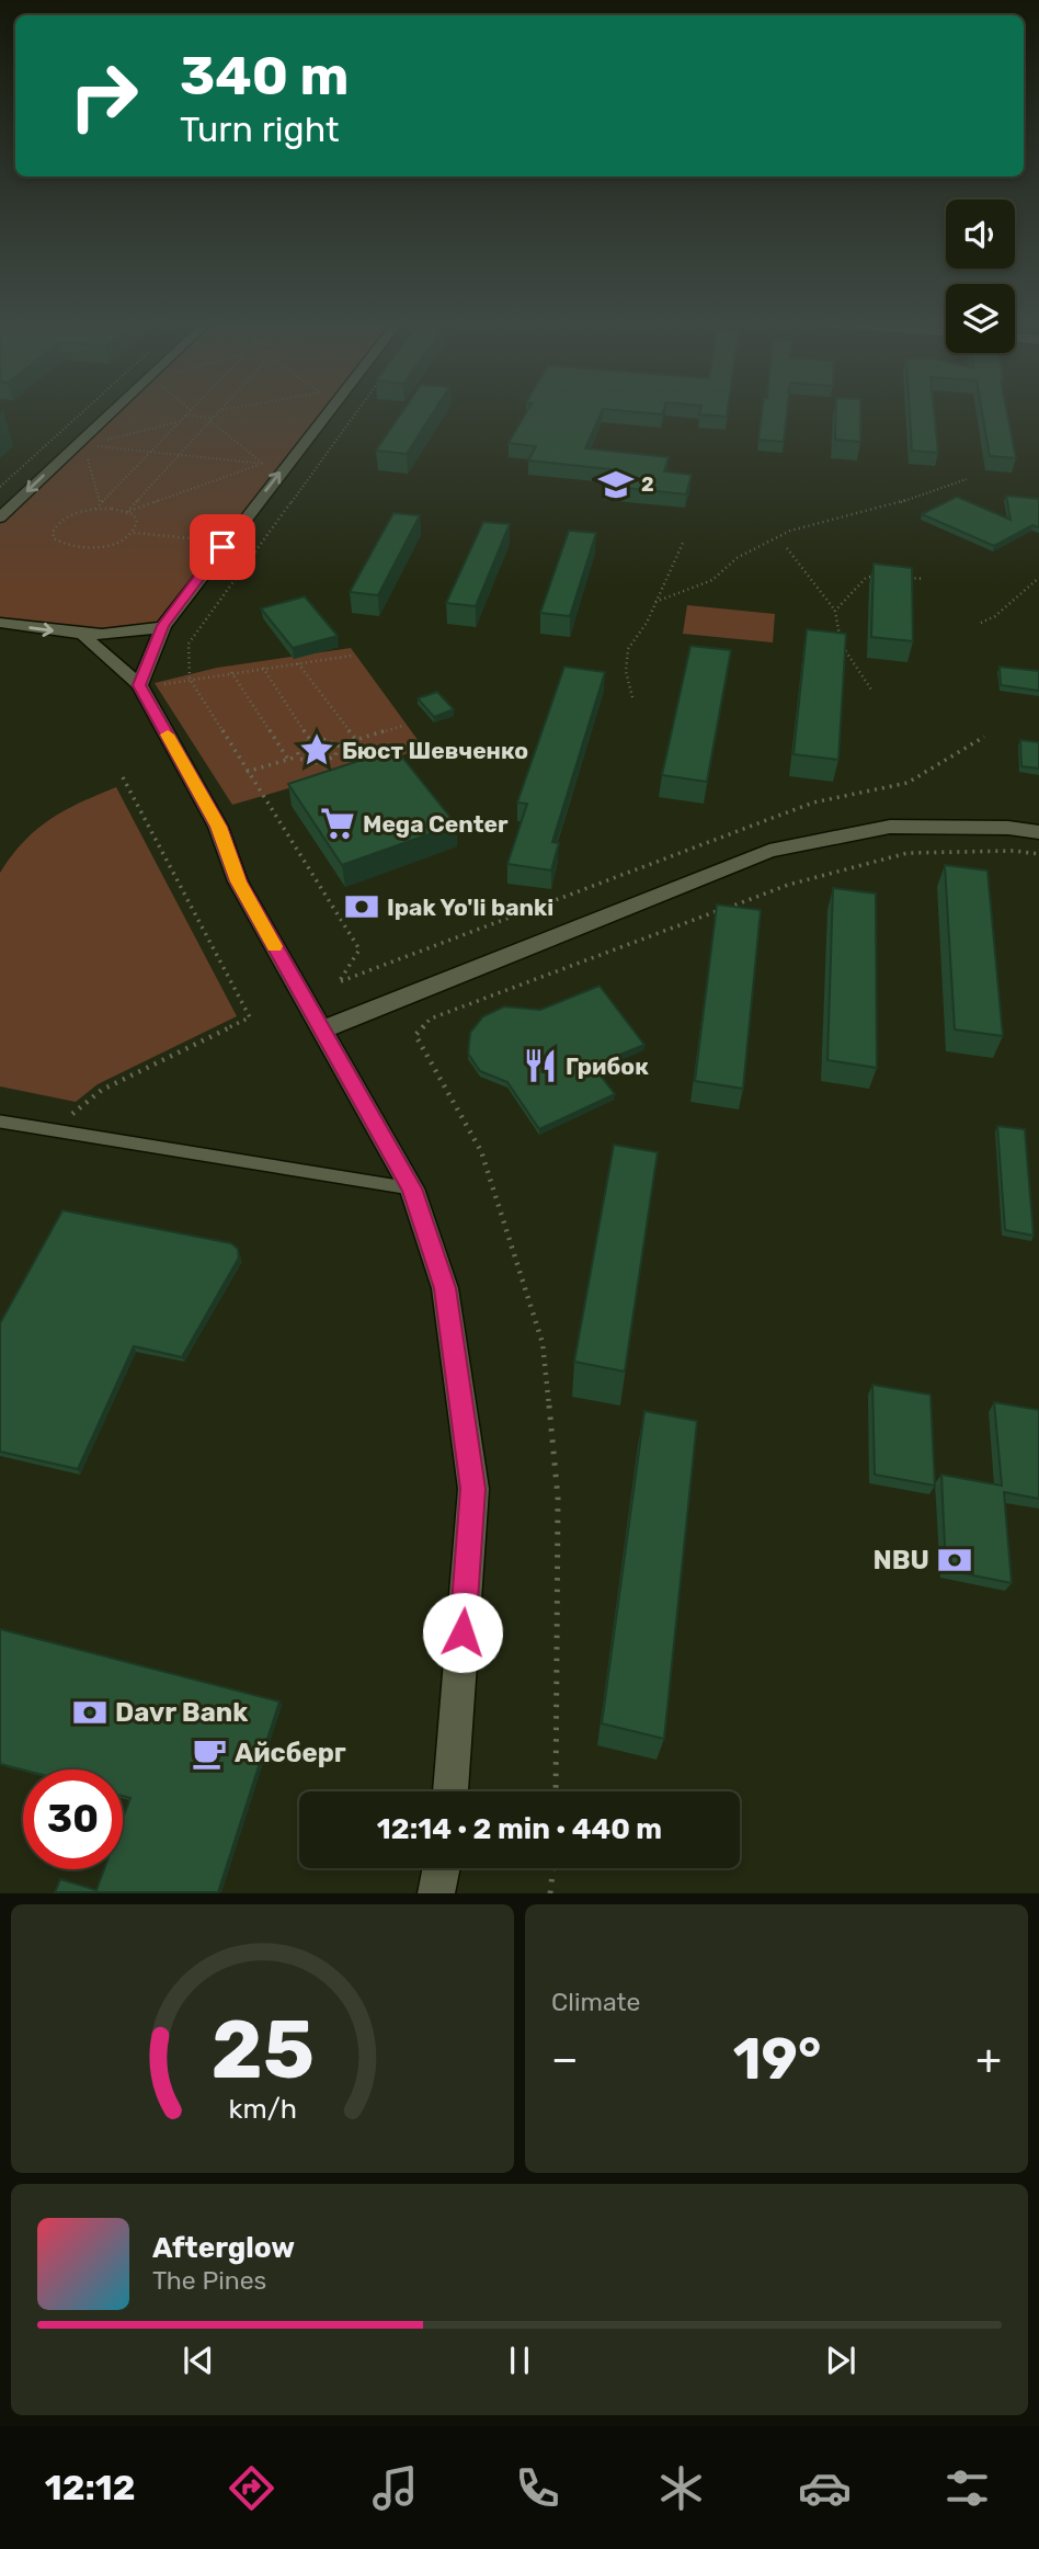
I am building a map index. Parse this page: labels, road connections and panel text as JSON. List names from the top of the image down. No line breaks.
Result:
{"places":{"school or university":["2"],"place":["Бюст Шевченко"],"supermarket":["Mega Center"],"bank":["Ipak Yo'li banki","NBU","Davr Bank"],"restaurant":["Грибок"],"cafe":["Айсберг"]},"page":{"turn":["340 m","Turn right"],"limit":"30","trip":"12:14 · 2 min · 440 m","tile":"Climate","heat":["−","19°","+"],"song":["Afterglow","The Pines"],"tabs":"12:12","gauge":["25","km/h"]}}
